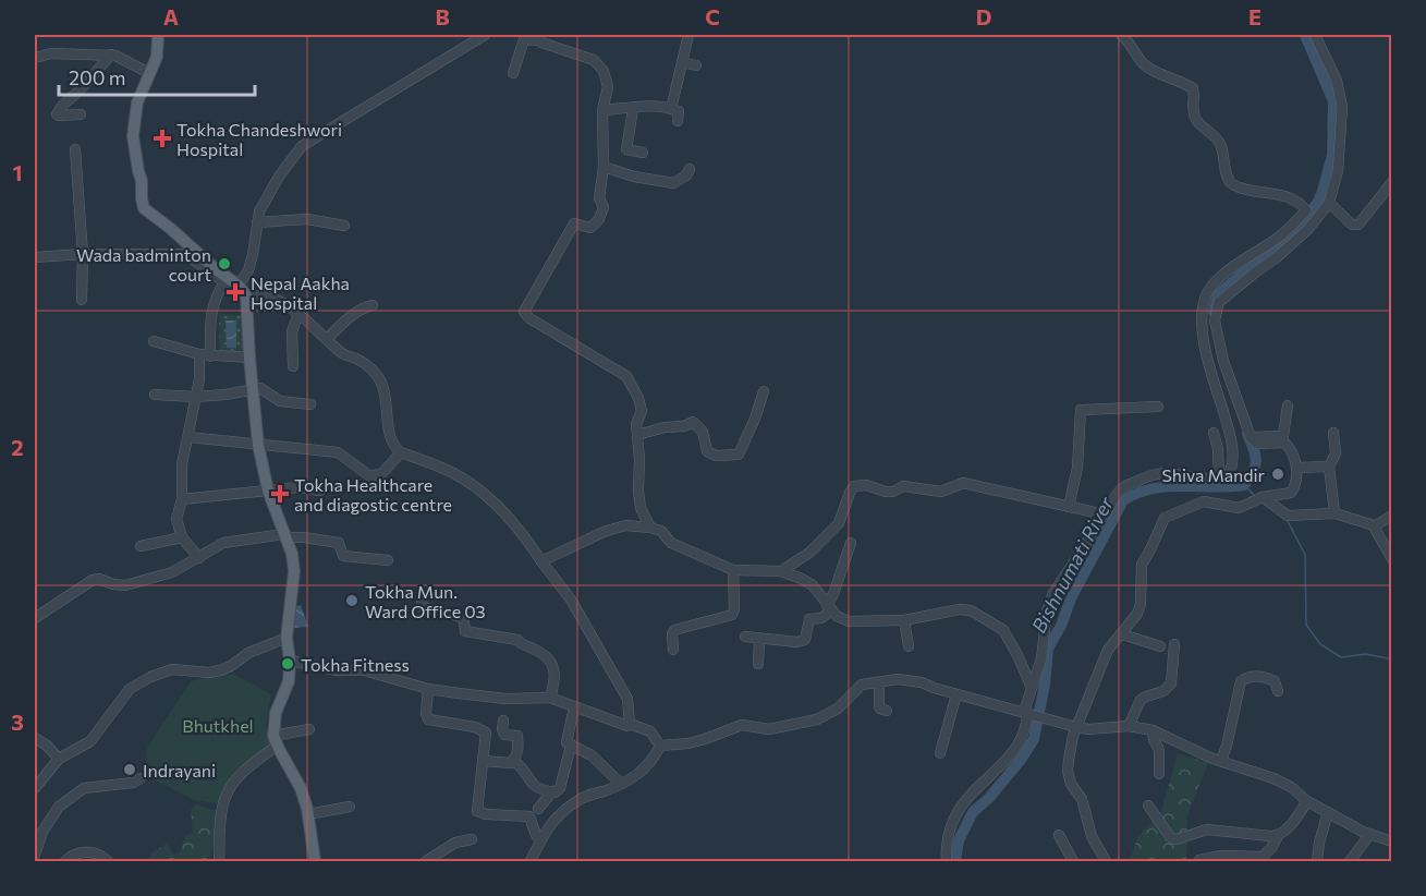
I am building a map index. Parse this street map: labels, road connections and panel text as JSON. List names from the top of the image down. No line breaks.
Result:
{"water":["Bishnumati River"],"parks":["Bhutkhel"],"places":{"health":["Tokha Chandeshwori Hospital","Nepal Aakha Hospital","Tokha Healthcare and diagostic centre"],"other":["Wada badminton court","Shiva Mandir","Tokha Mun. Ward Office 03","Tokha Fitness","Indrayani"]},"scale_bar":"200 m","grid":{"columns":["A","B","C","D","E"],"rows":["1","2","3"]}}
